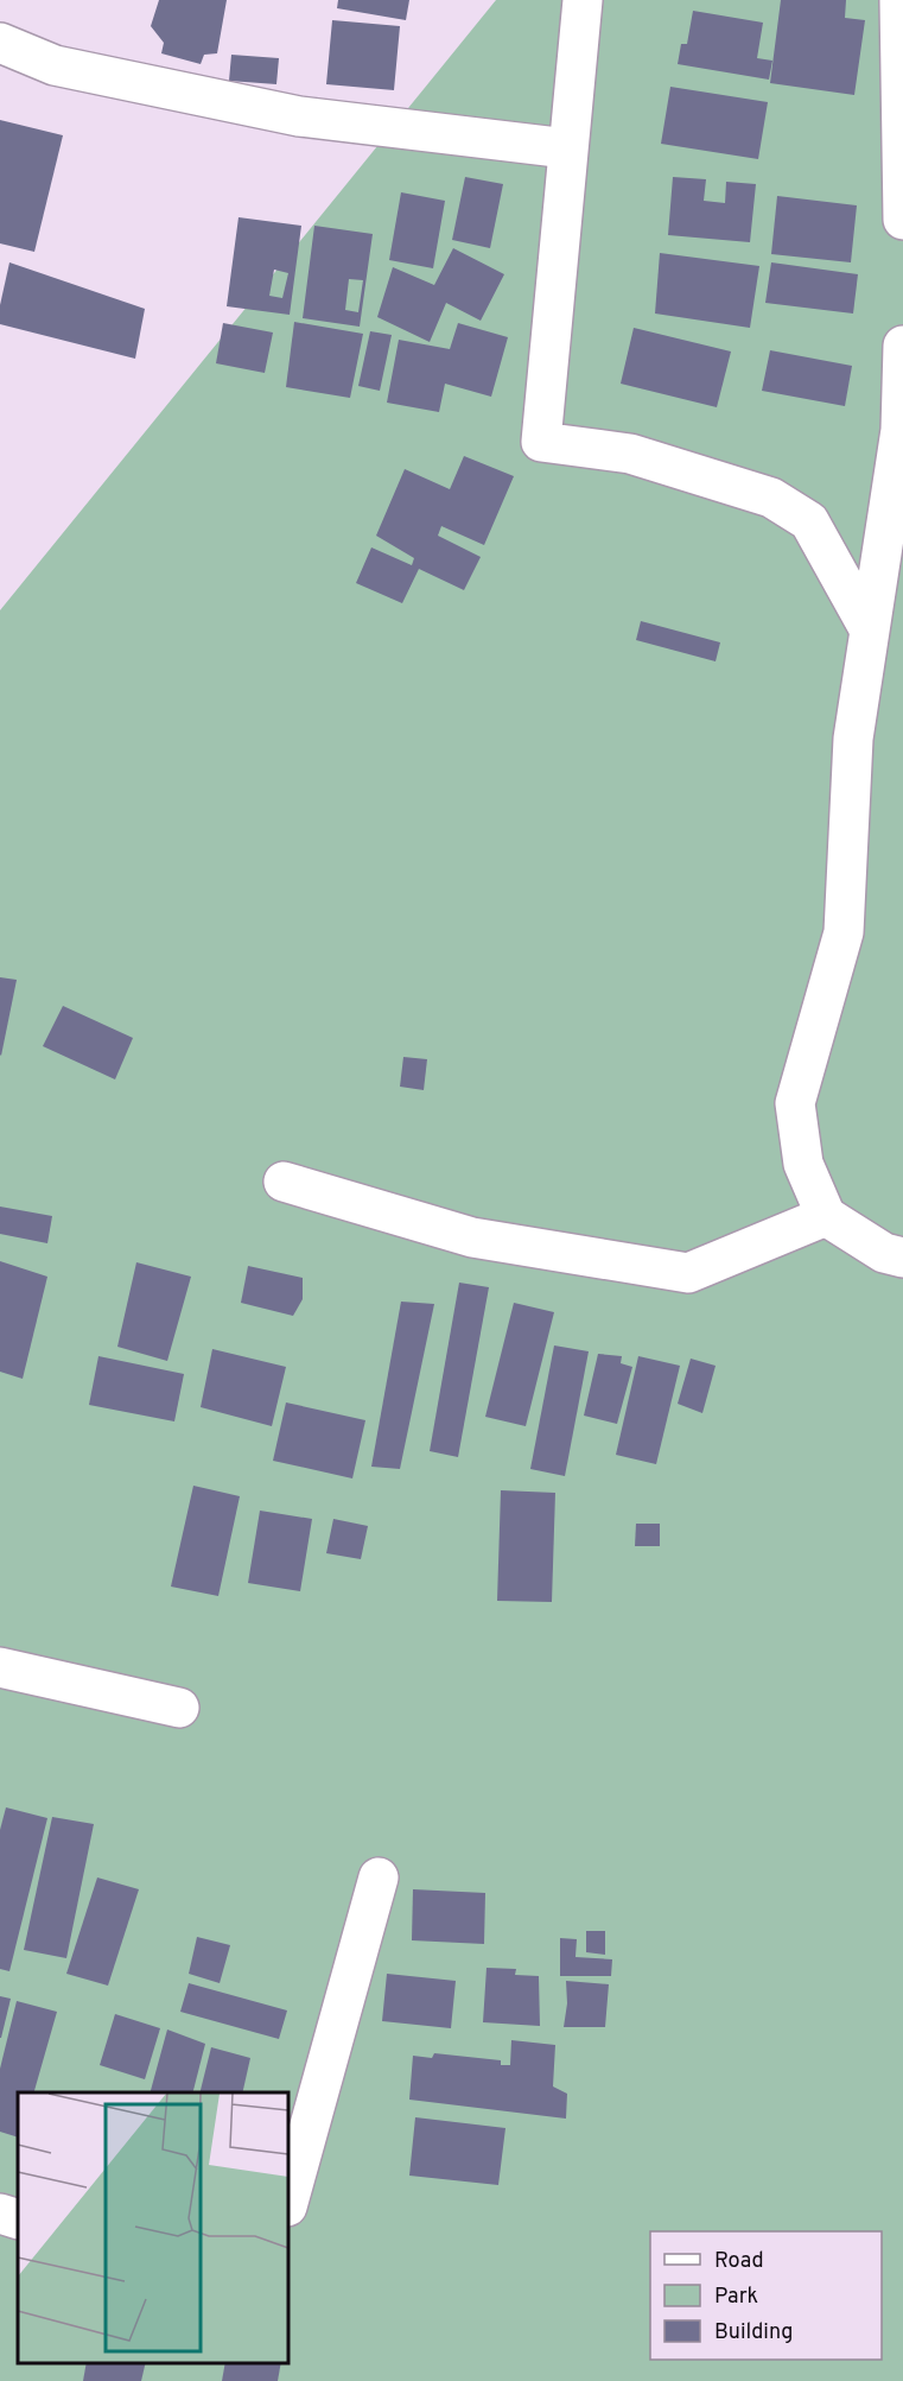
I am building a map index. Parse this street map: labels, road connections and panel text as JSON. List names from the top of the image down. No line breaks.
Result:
{"legend":["Road","Park","Building"]}
